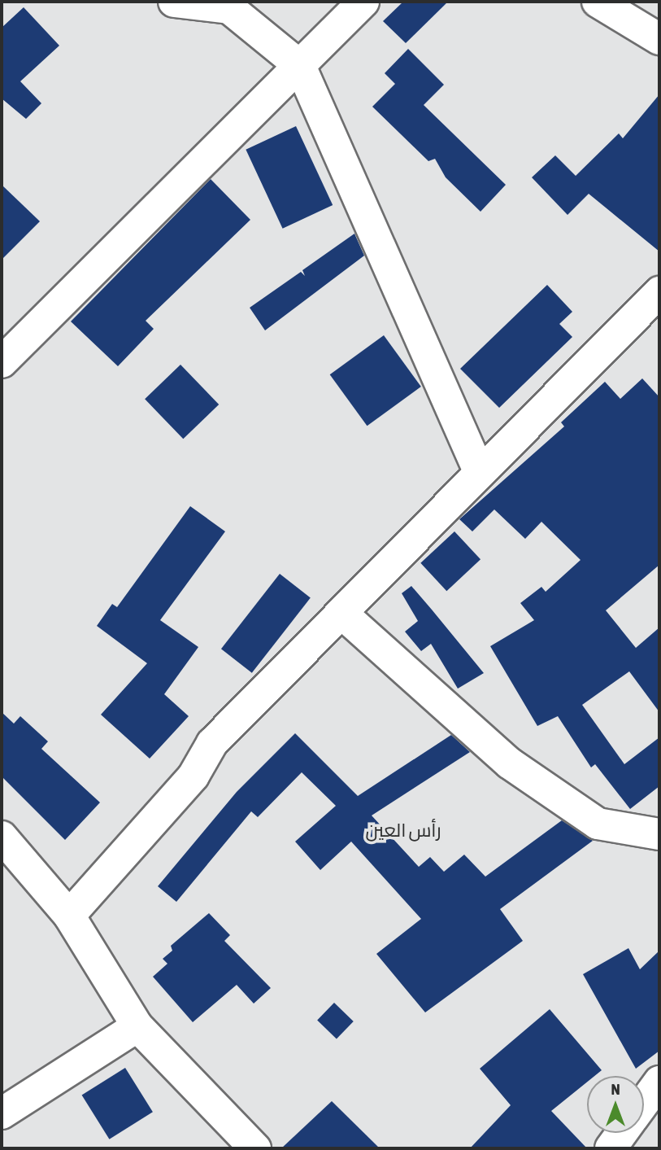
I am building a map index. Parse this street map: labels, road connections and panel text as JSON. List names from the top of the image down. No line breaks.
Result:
{"districts":["رأس العين"],"north":"top"}
